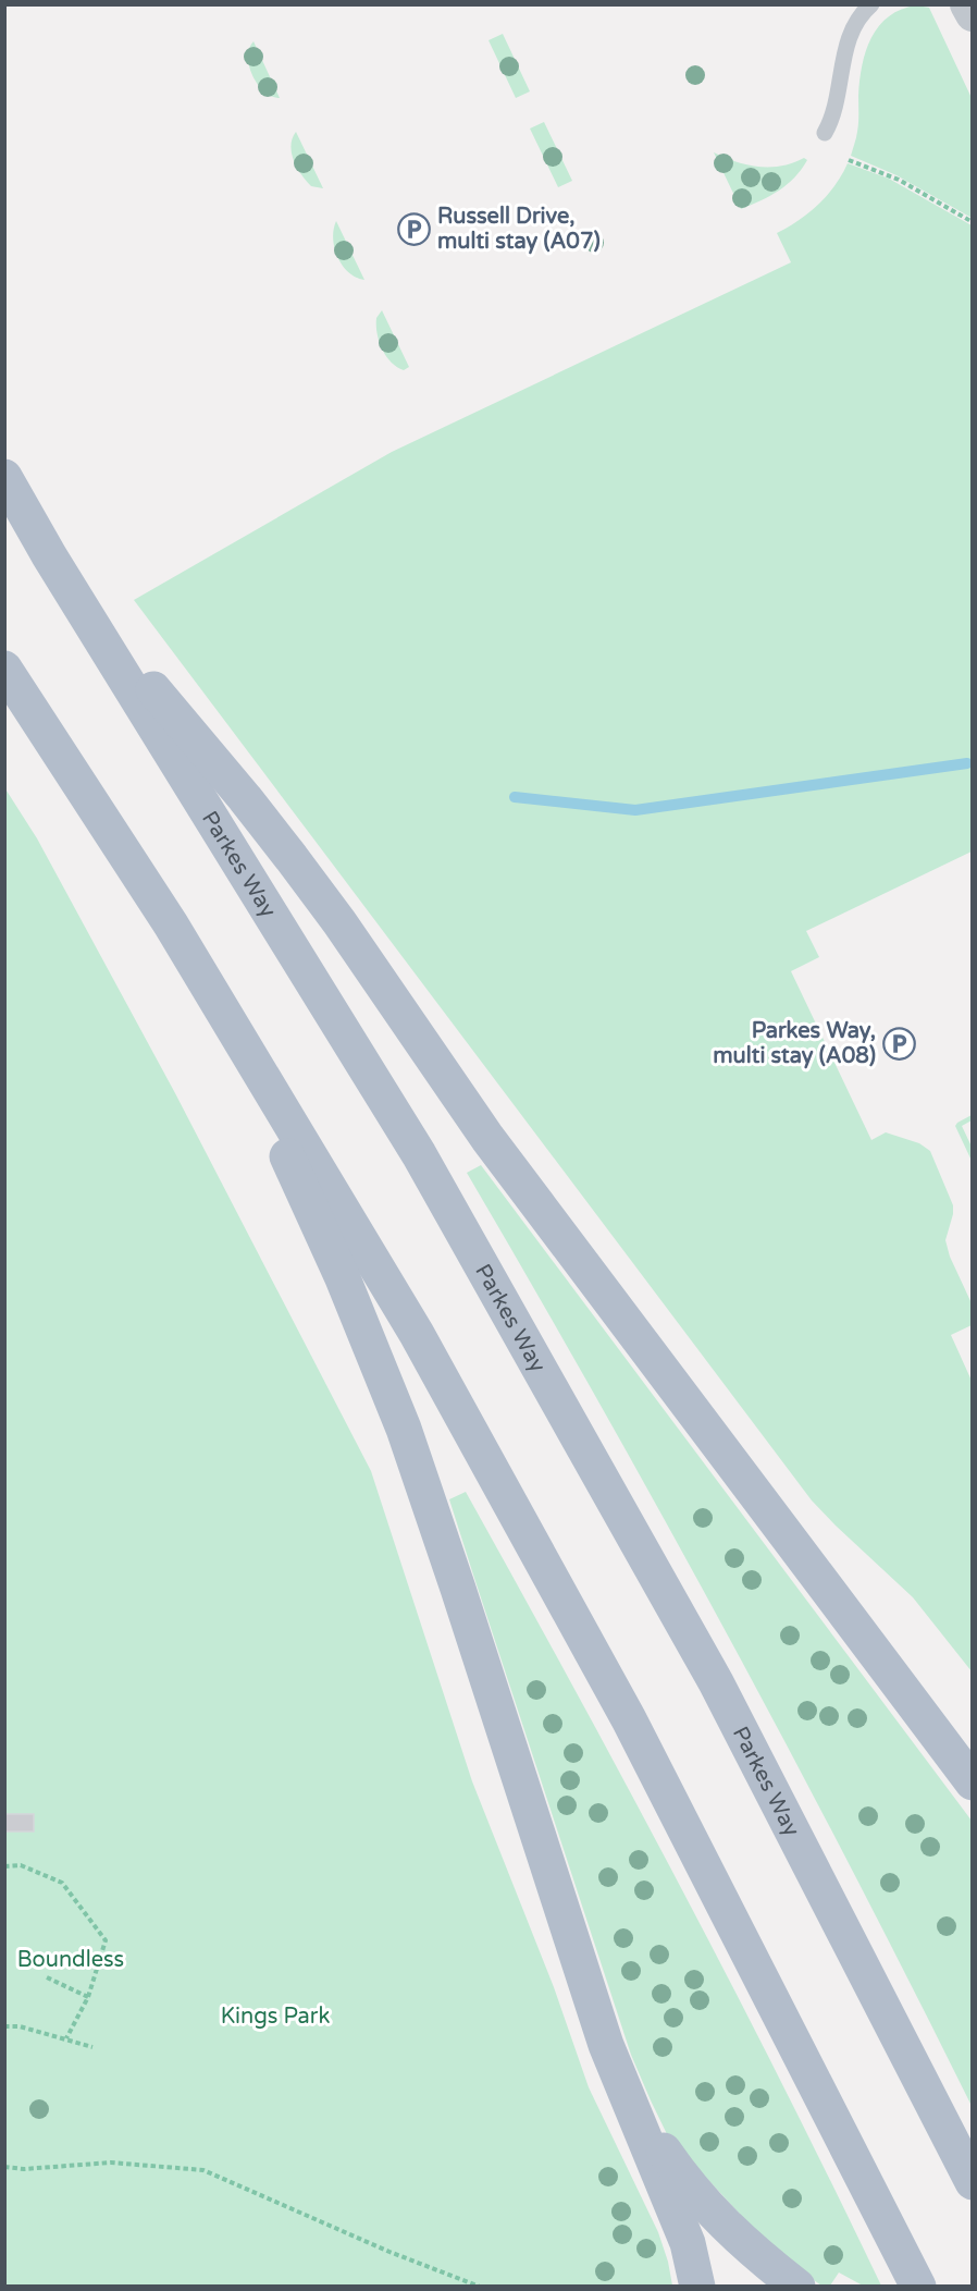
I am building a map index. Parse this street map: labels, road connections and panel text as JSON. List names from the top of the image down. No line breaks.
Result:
{"streets":{"main road":["Parkes Way"]},"parks":["Boundless","Kings Park"],"places":{"parking":["Russell Drive, multi stay (A07)","Parkes Way, multi stay (A08)"]}}
